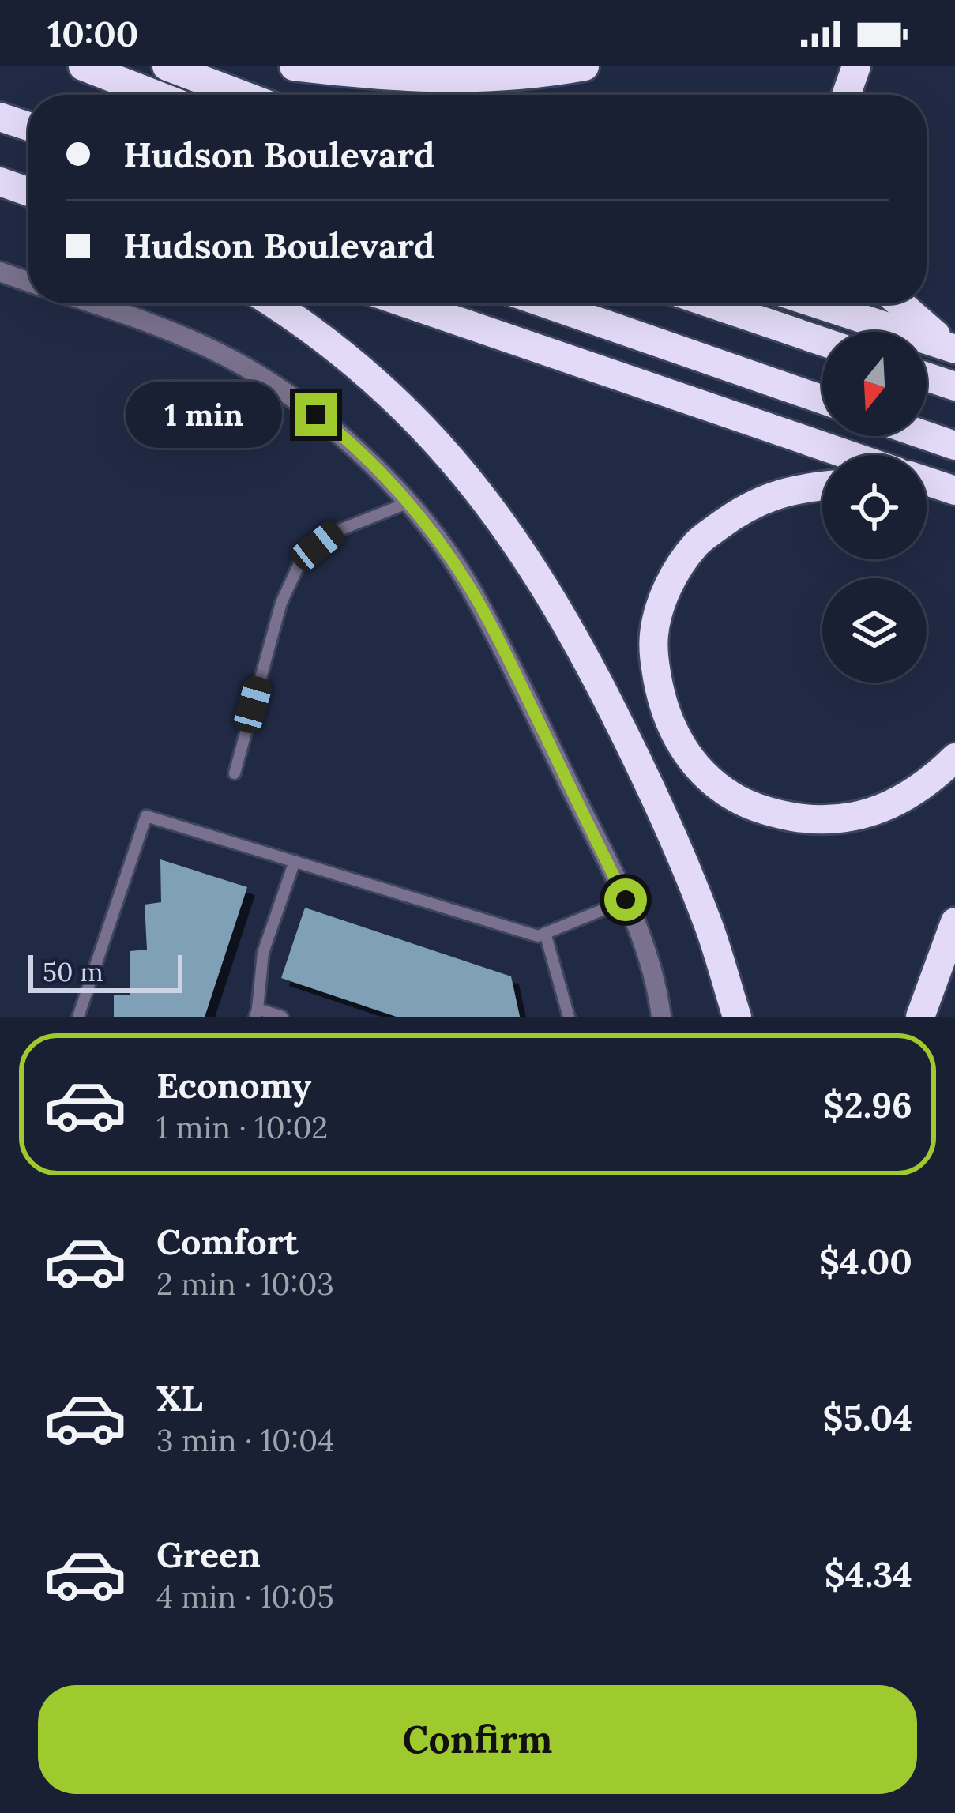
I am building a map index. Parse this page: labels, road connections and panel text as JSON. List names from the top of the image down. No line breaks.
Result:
{"scale_bar":"50 m","north":"bottom","page":{"status":"10:00","banner":["Hudson Boulevard","Hudson Boulevard"],"bubble":"1 min","scale":"50 m","list":[{"name":"Economy","note":"1 min · 10:02","value":"$2.96"},{"name":"Comfort","note":"2 min · 10:03","value":"$4.00"},{"name":"XL","note":"3 min · 10:04","value":"$5.04"},{"name":"Green","note":"4 min · 10:05","value":"$4.34"}],"buttons":"Confirm"}}
